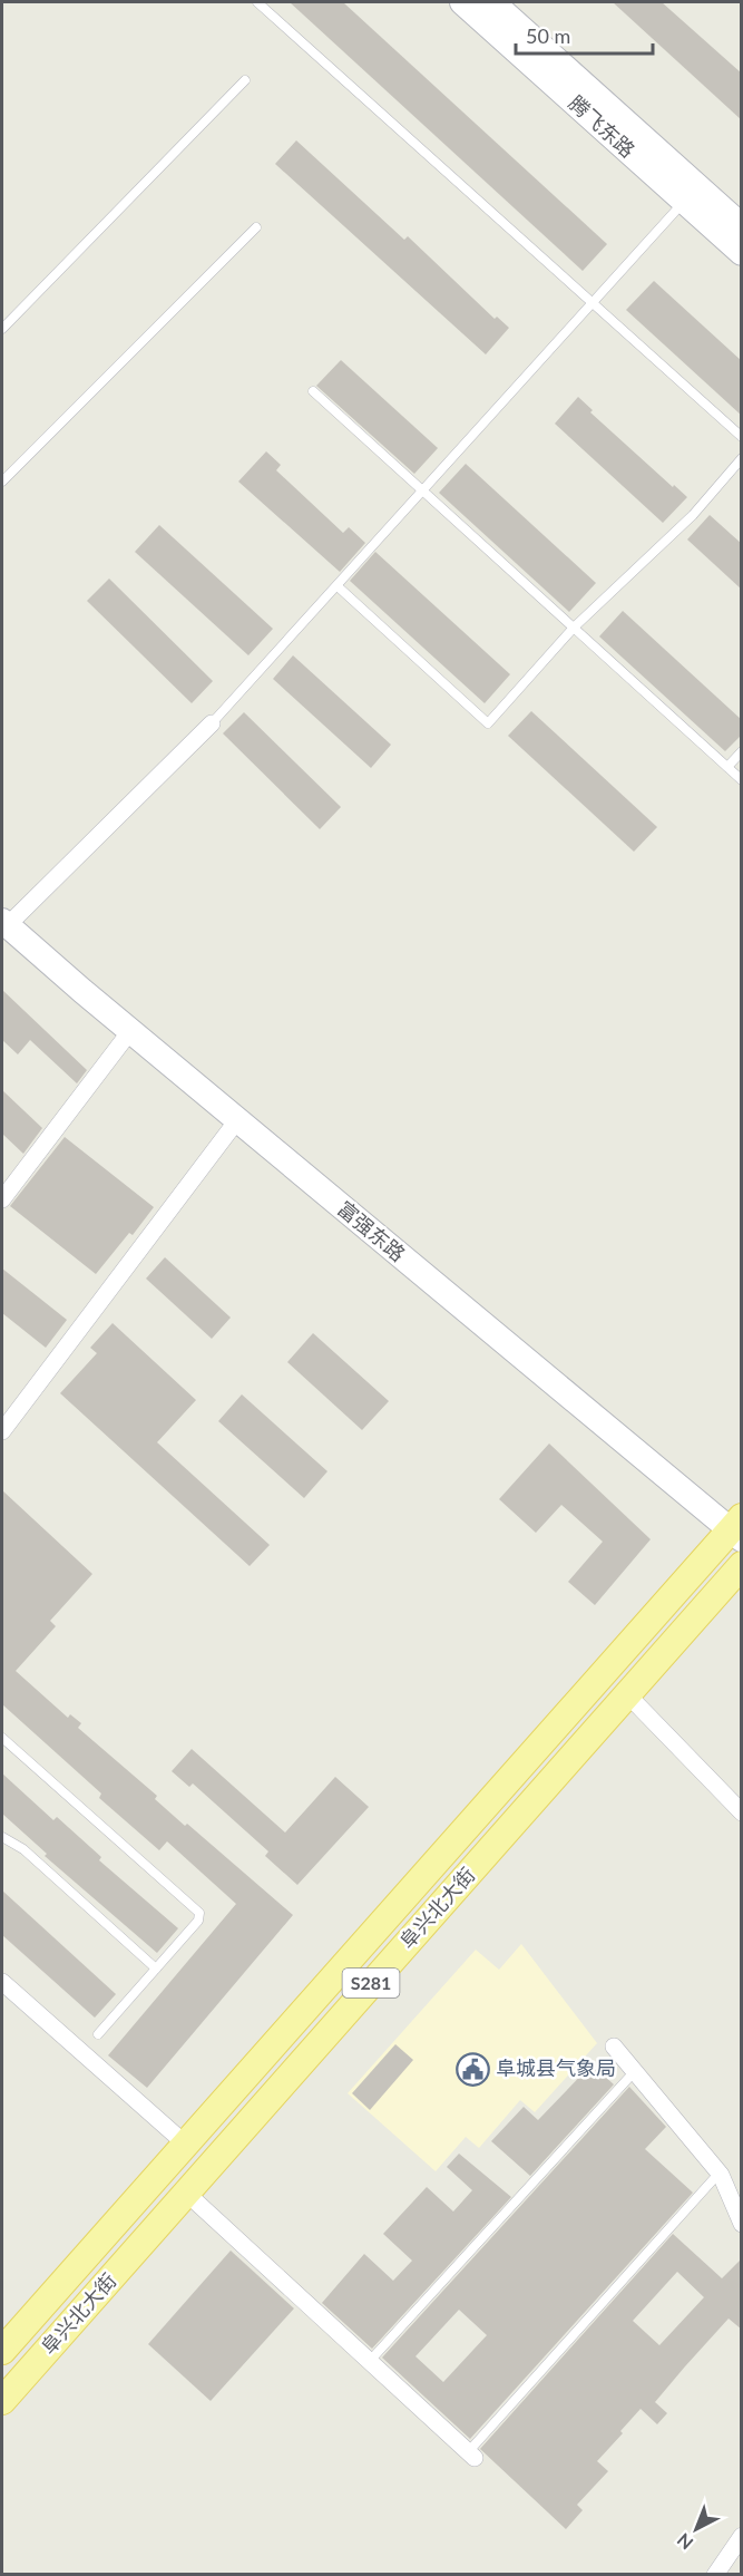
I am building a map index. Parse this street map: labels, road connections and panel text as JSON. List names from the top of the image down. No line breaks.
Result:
{"streets":{"main road":["阜兴北大街","S281"],"street":["腾飞东路","富强东路"]},"crossings":[["富强东路","阜兴北大街"]],"places":{"public building":["阜城县气象局"]},"scale_bar":"50 m","north":"bottom left"}
